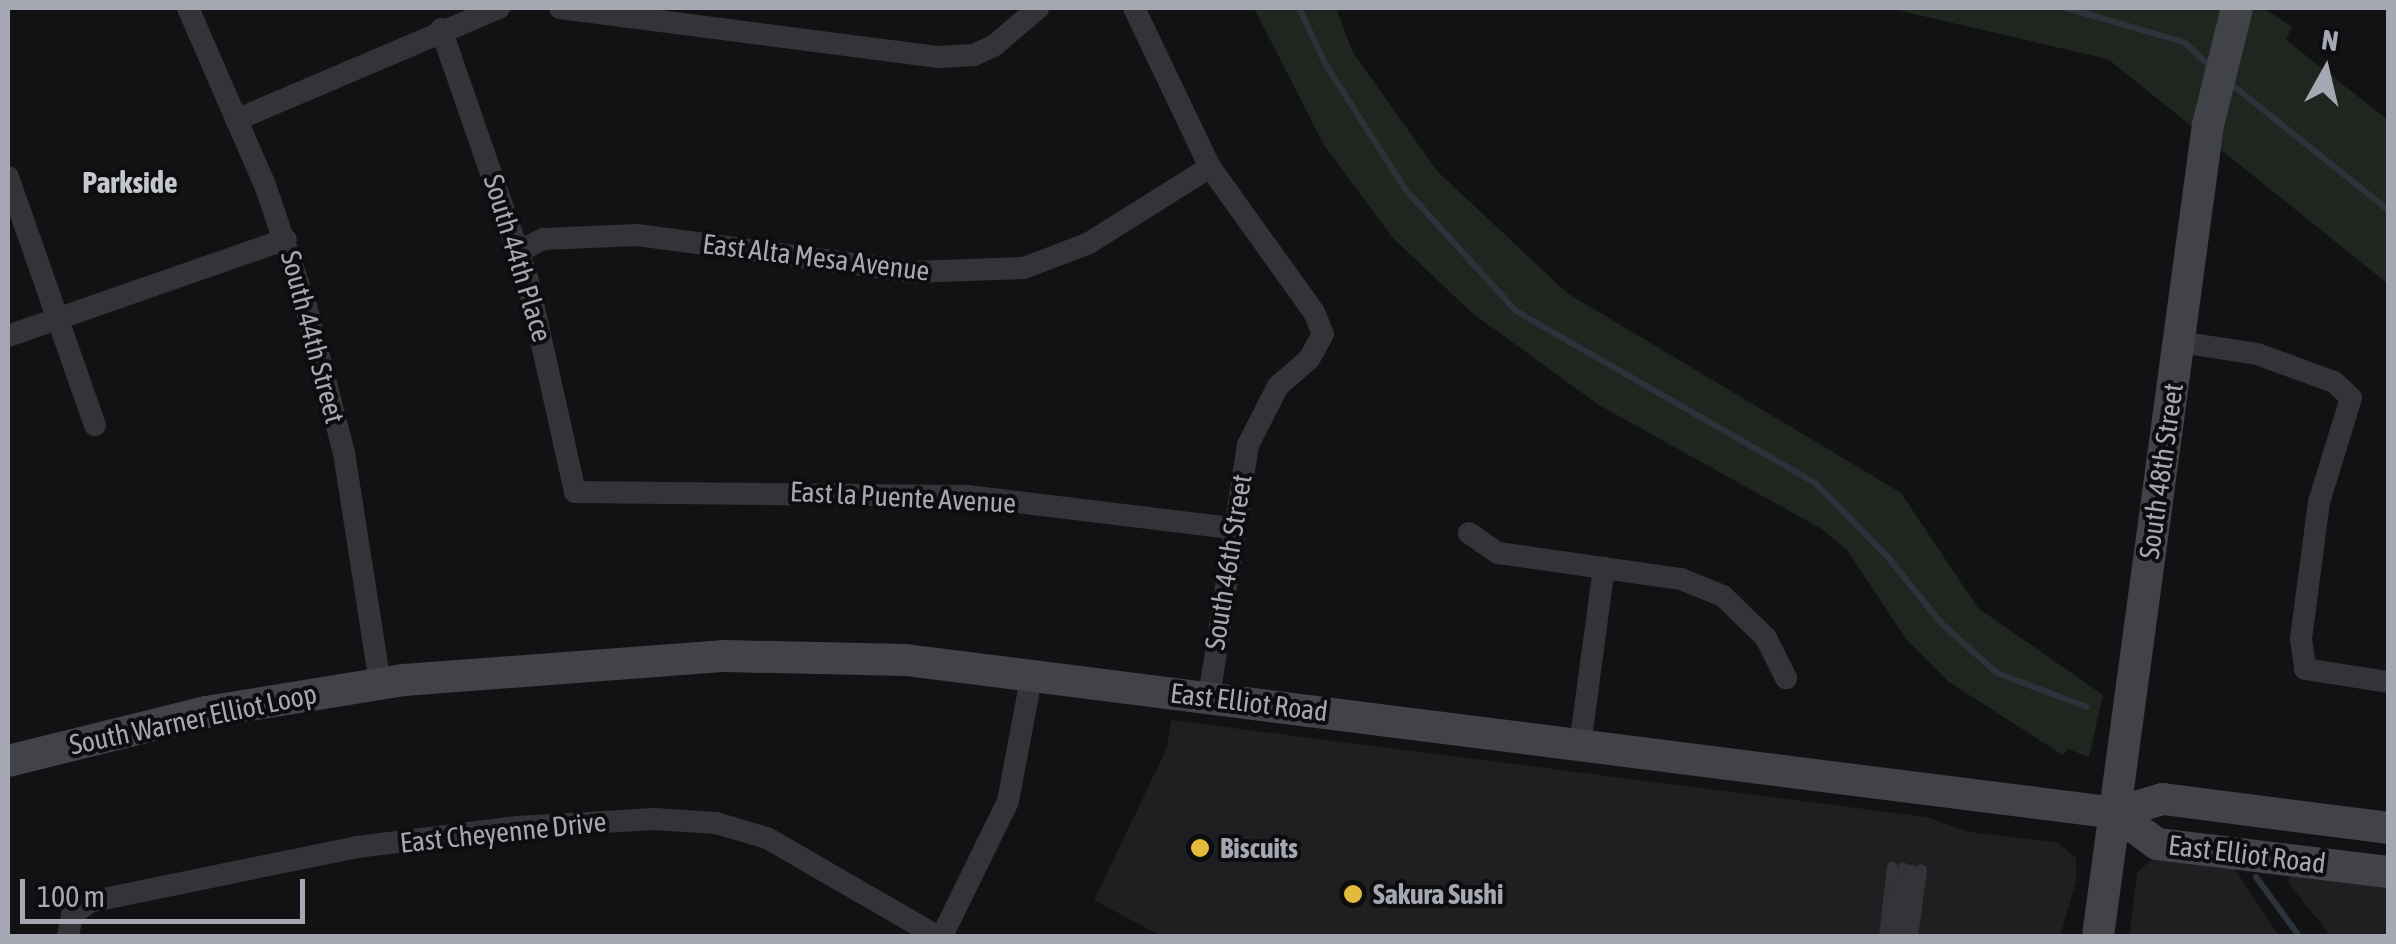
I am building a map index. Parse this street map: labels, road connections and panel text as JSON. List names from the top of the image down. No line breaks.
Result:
{"streets":{"main road":["South 48th Street","East Elliot Road","South Warner Elliot Loop"],"street":["East Alta Mesa Avenue","South 44th Place","South 44th Street","East la Puente Avenue","South 46th Street","East Cheyenne Drive"]},"crossings":[["East Alta Mesa Avenue","South 44th Place"],["East Alta Mesa Avenue","South 46th Street"],["South 44th Place","East la Puente Avenue"],["South 44th Street","East Elliot Road"],["South 44th Street","South Warner Elliot Loop"],["South 48th Street","East Elliot Road"],["East la Puente Avenue","South 46th Street"],["South 46th Street","East Elliot Road"],["East Elliot Road","South Warner Elliot Loop"]],"districts":["Parkside"],"places":["Biscuits","Sakura Sushi"],"scale_bar":"100 m","north":"top"}
